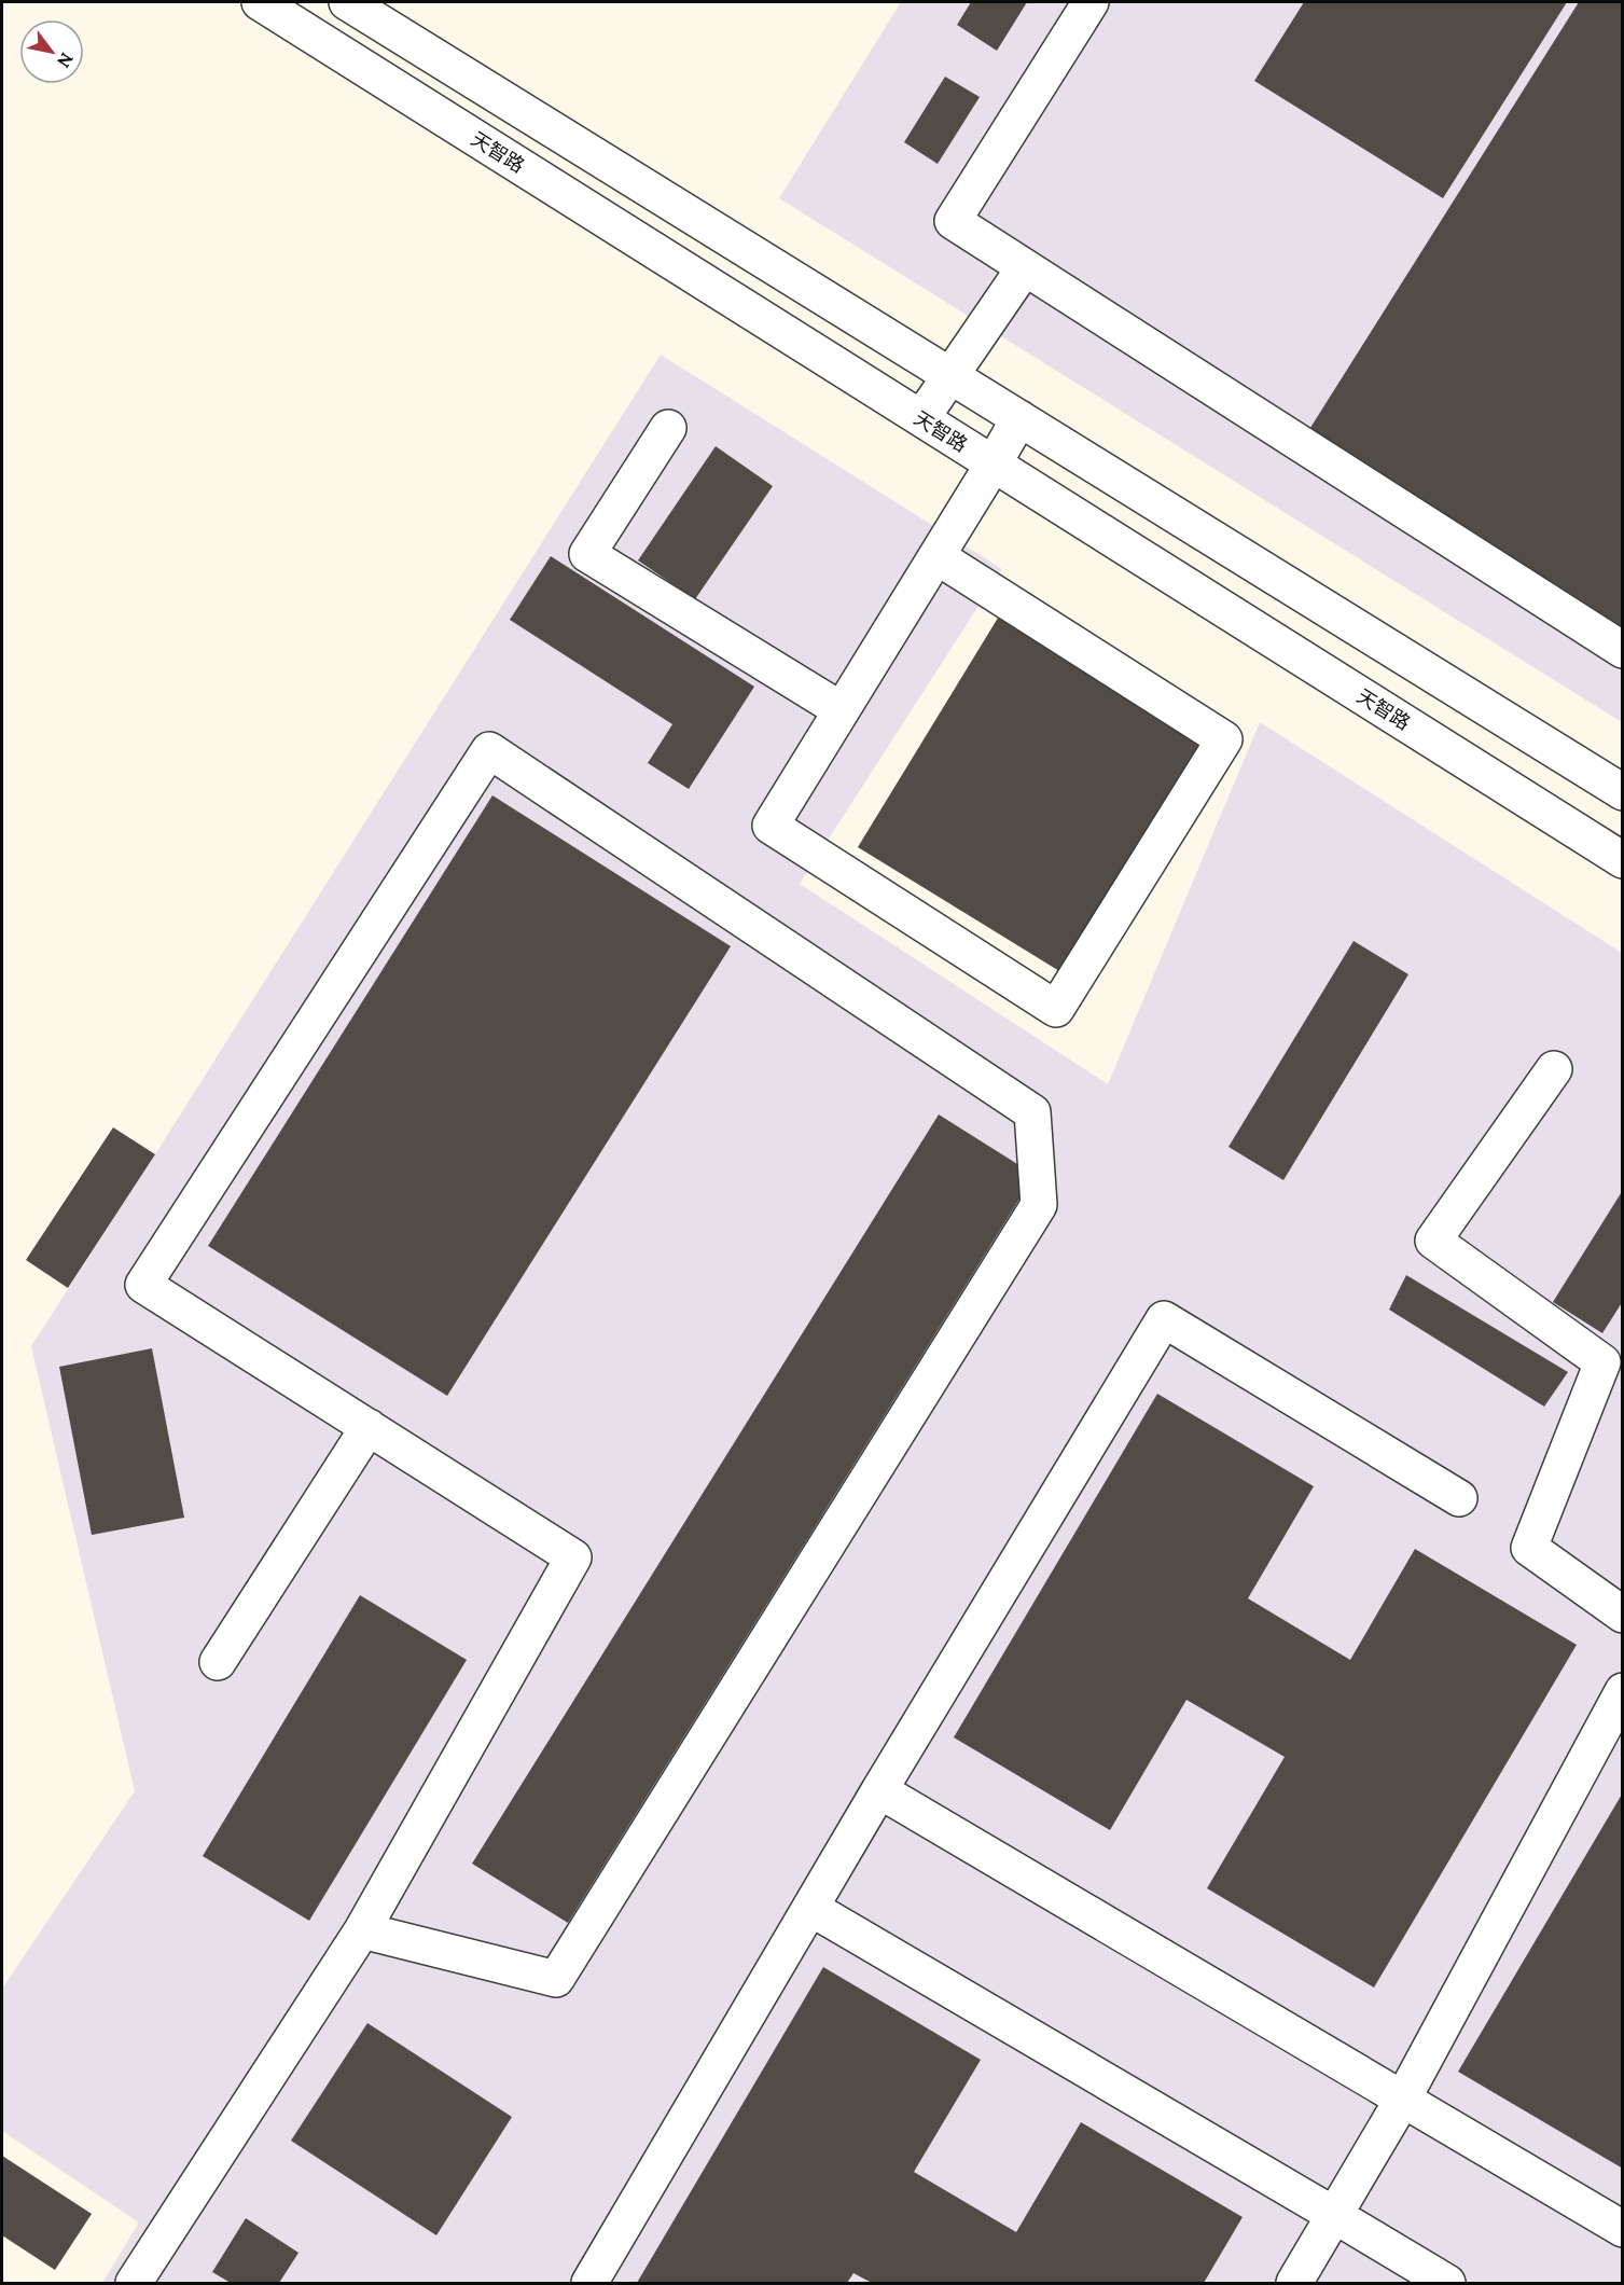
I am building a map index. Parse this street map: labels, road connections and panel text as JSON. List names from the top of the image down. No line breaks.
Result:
{"streets":{"street":["天智路"]},"north":"bottom right"}
